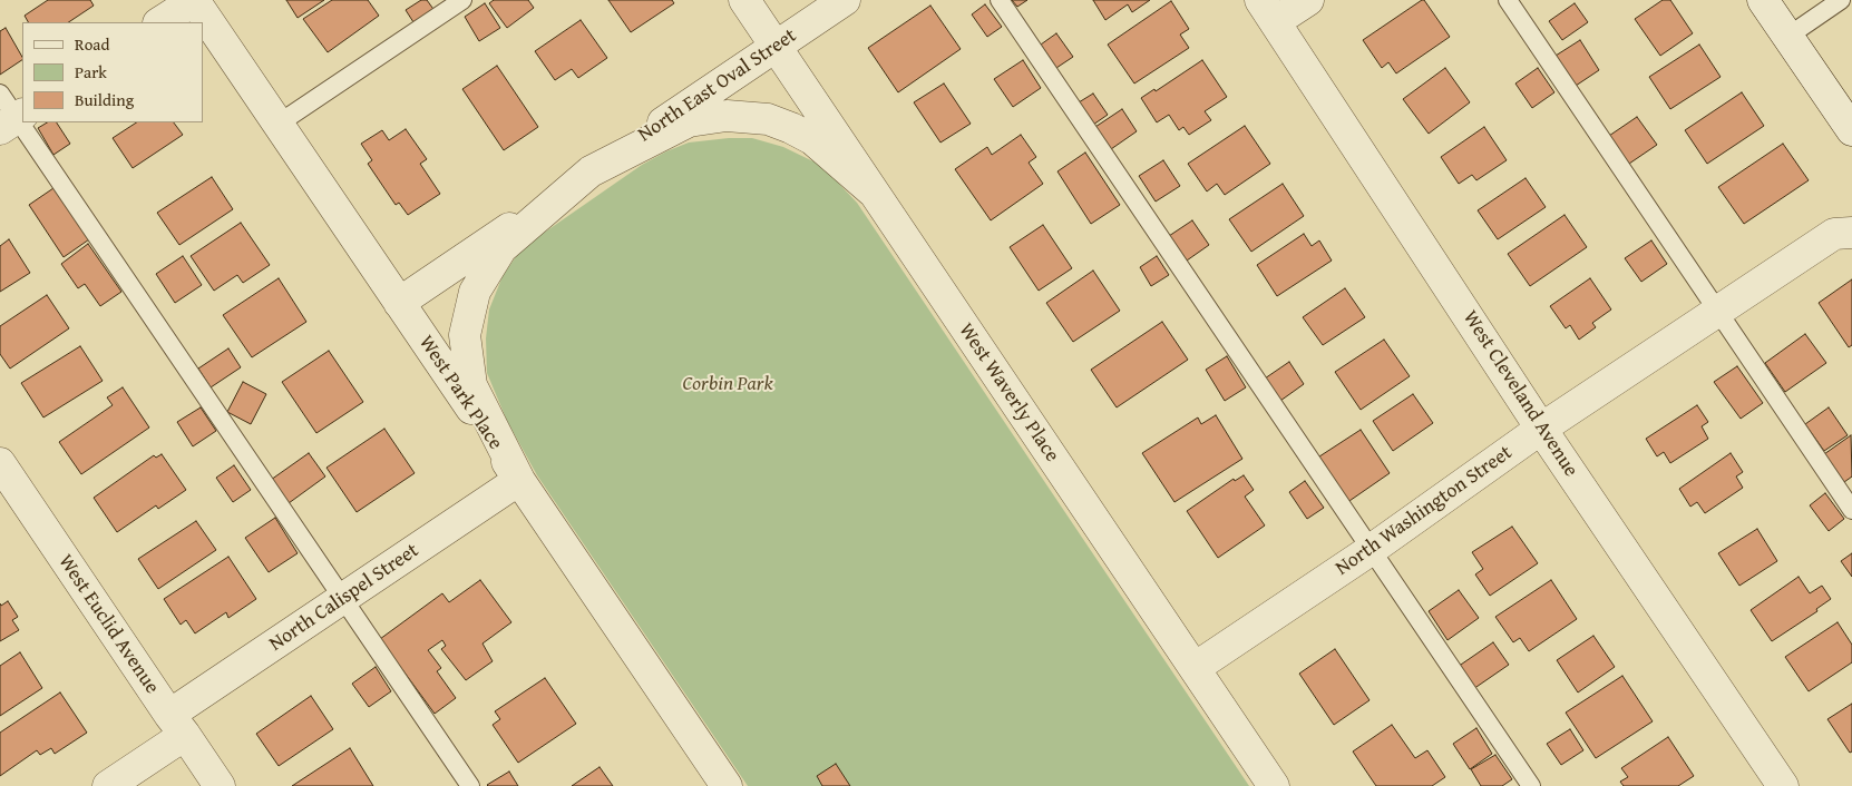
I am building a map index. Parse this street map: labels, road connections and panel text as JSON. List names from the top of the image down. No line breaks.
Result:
{"streets":{"street":["North East Oval Street","West Park Place","West Waverly Place","West Cleveland Avenue","North Washington Street","North Calispel Street","West Euclid Avenue"]},"crossings":[["North East Oval Street","West Park Place"],["North East Oval Street","West Waverly Place"],["North East Oval Street","North Calispel Street"],["West Park Place","North Calispel Street"],["West Waverly Place","North Washington Street"],["West Cleveland Avenue","North Washington Street"],["North Calispel Street","West Euclid Avenue"]],"parks":["Corbin Park"],"legend":["Road","Park","Building"]}
